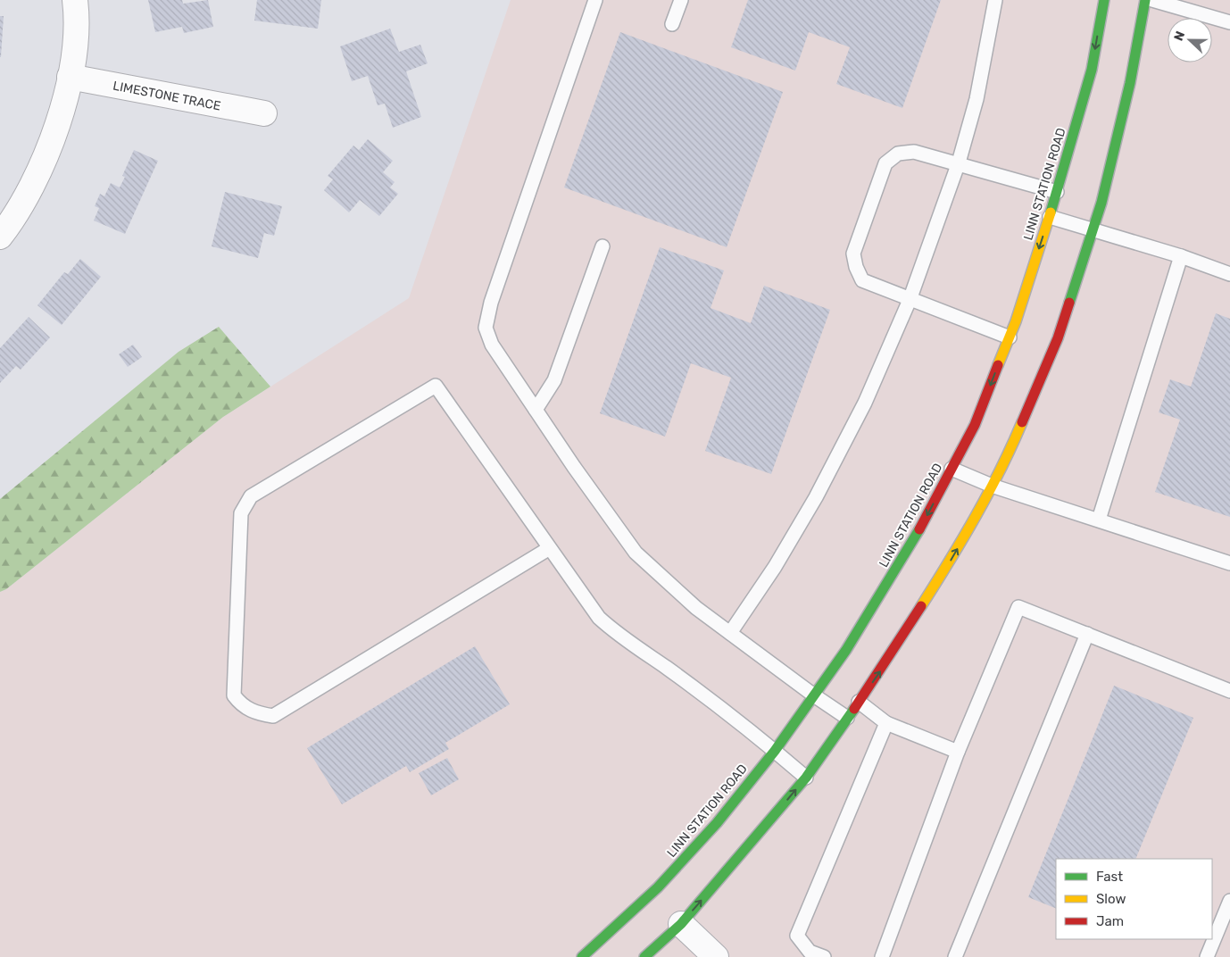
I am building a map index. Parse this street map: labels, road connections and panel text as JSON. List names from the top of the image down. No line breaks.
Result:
{"streets":{"street":["LIMESTONE TRACE","LINN STATION ROAD"]},"legend":["Fast","Slow","Jam"],"north":"left"}
